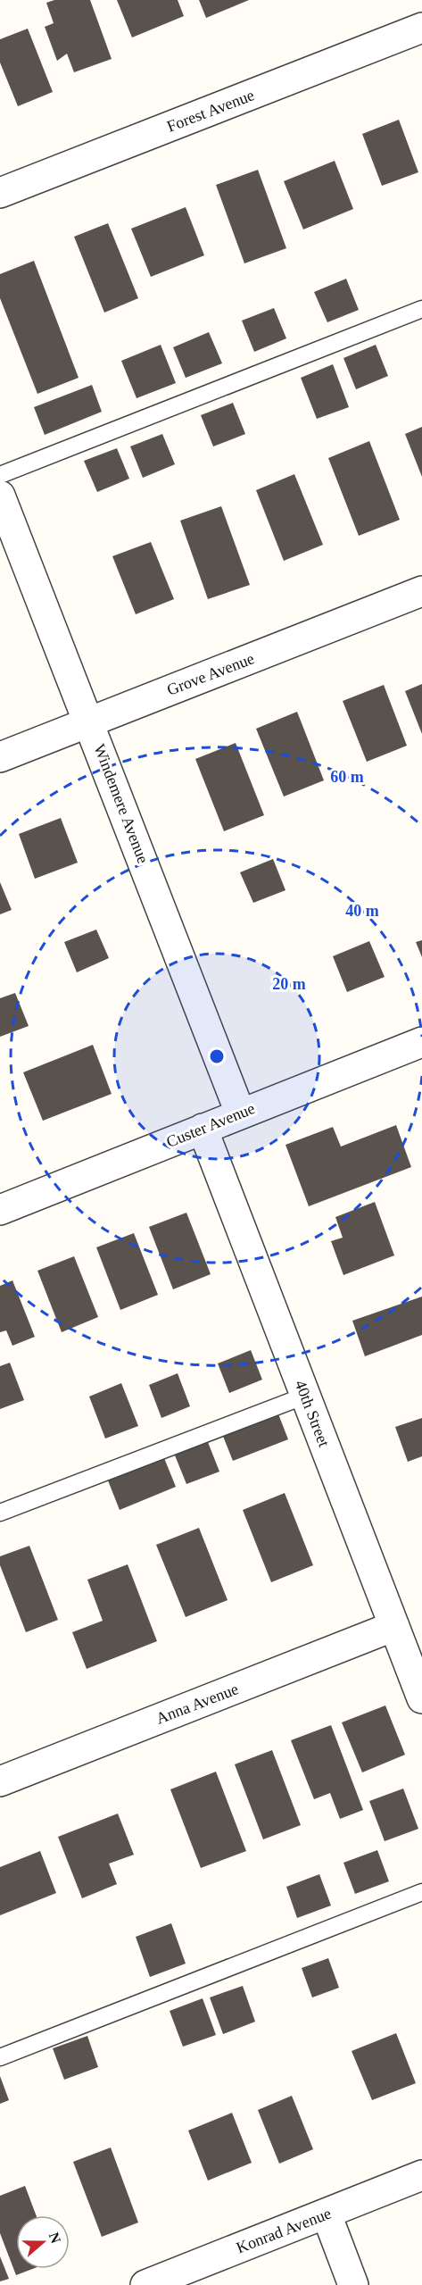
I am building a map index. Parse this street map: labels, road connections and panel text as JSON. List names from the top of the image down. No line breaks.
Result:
{"streets":{"street":["Forest Avenue","Grove Avenue","Windemere Avenue","Custer Avenue","40th Street","Anna Avenue","Konrad Avenue"]},"crossings":[["Grove Avenue","Windemere Avenue"],["Windemere Avenue","Custer Avenue"],["Custer Avenue","40th Street"],["40th Street","Anna Avenue"]],"north":"right","rings":["60 m","40 m","20 m"]}
